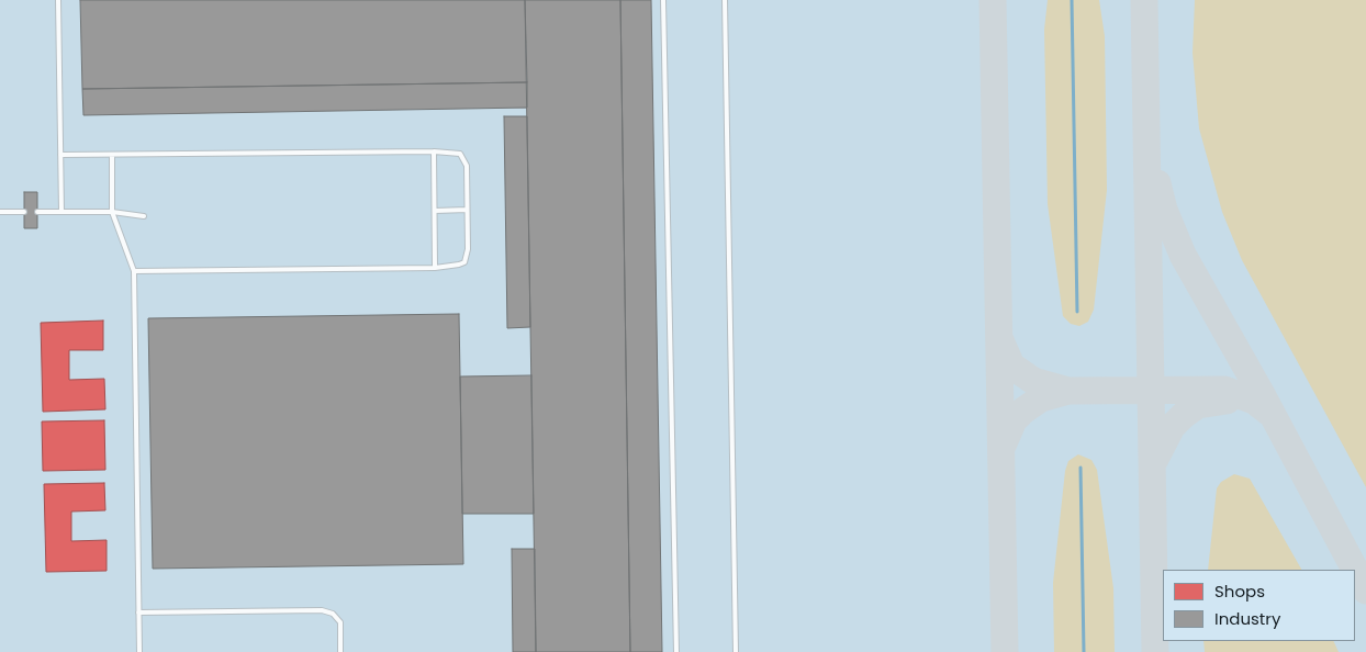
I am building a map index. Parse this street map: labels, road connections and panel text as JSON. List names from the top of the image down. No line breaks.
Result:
{"legend":["Shops","Industry"]}
